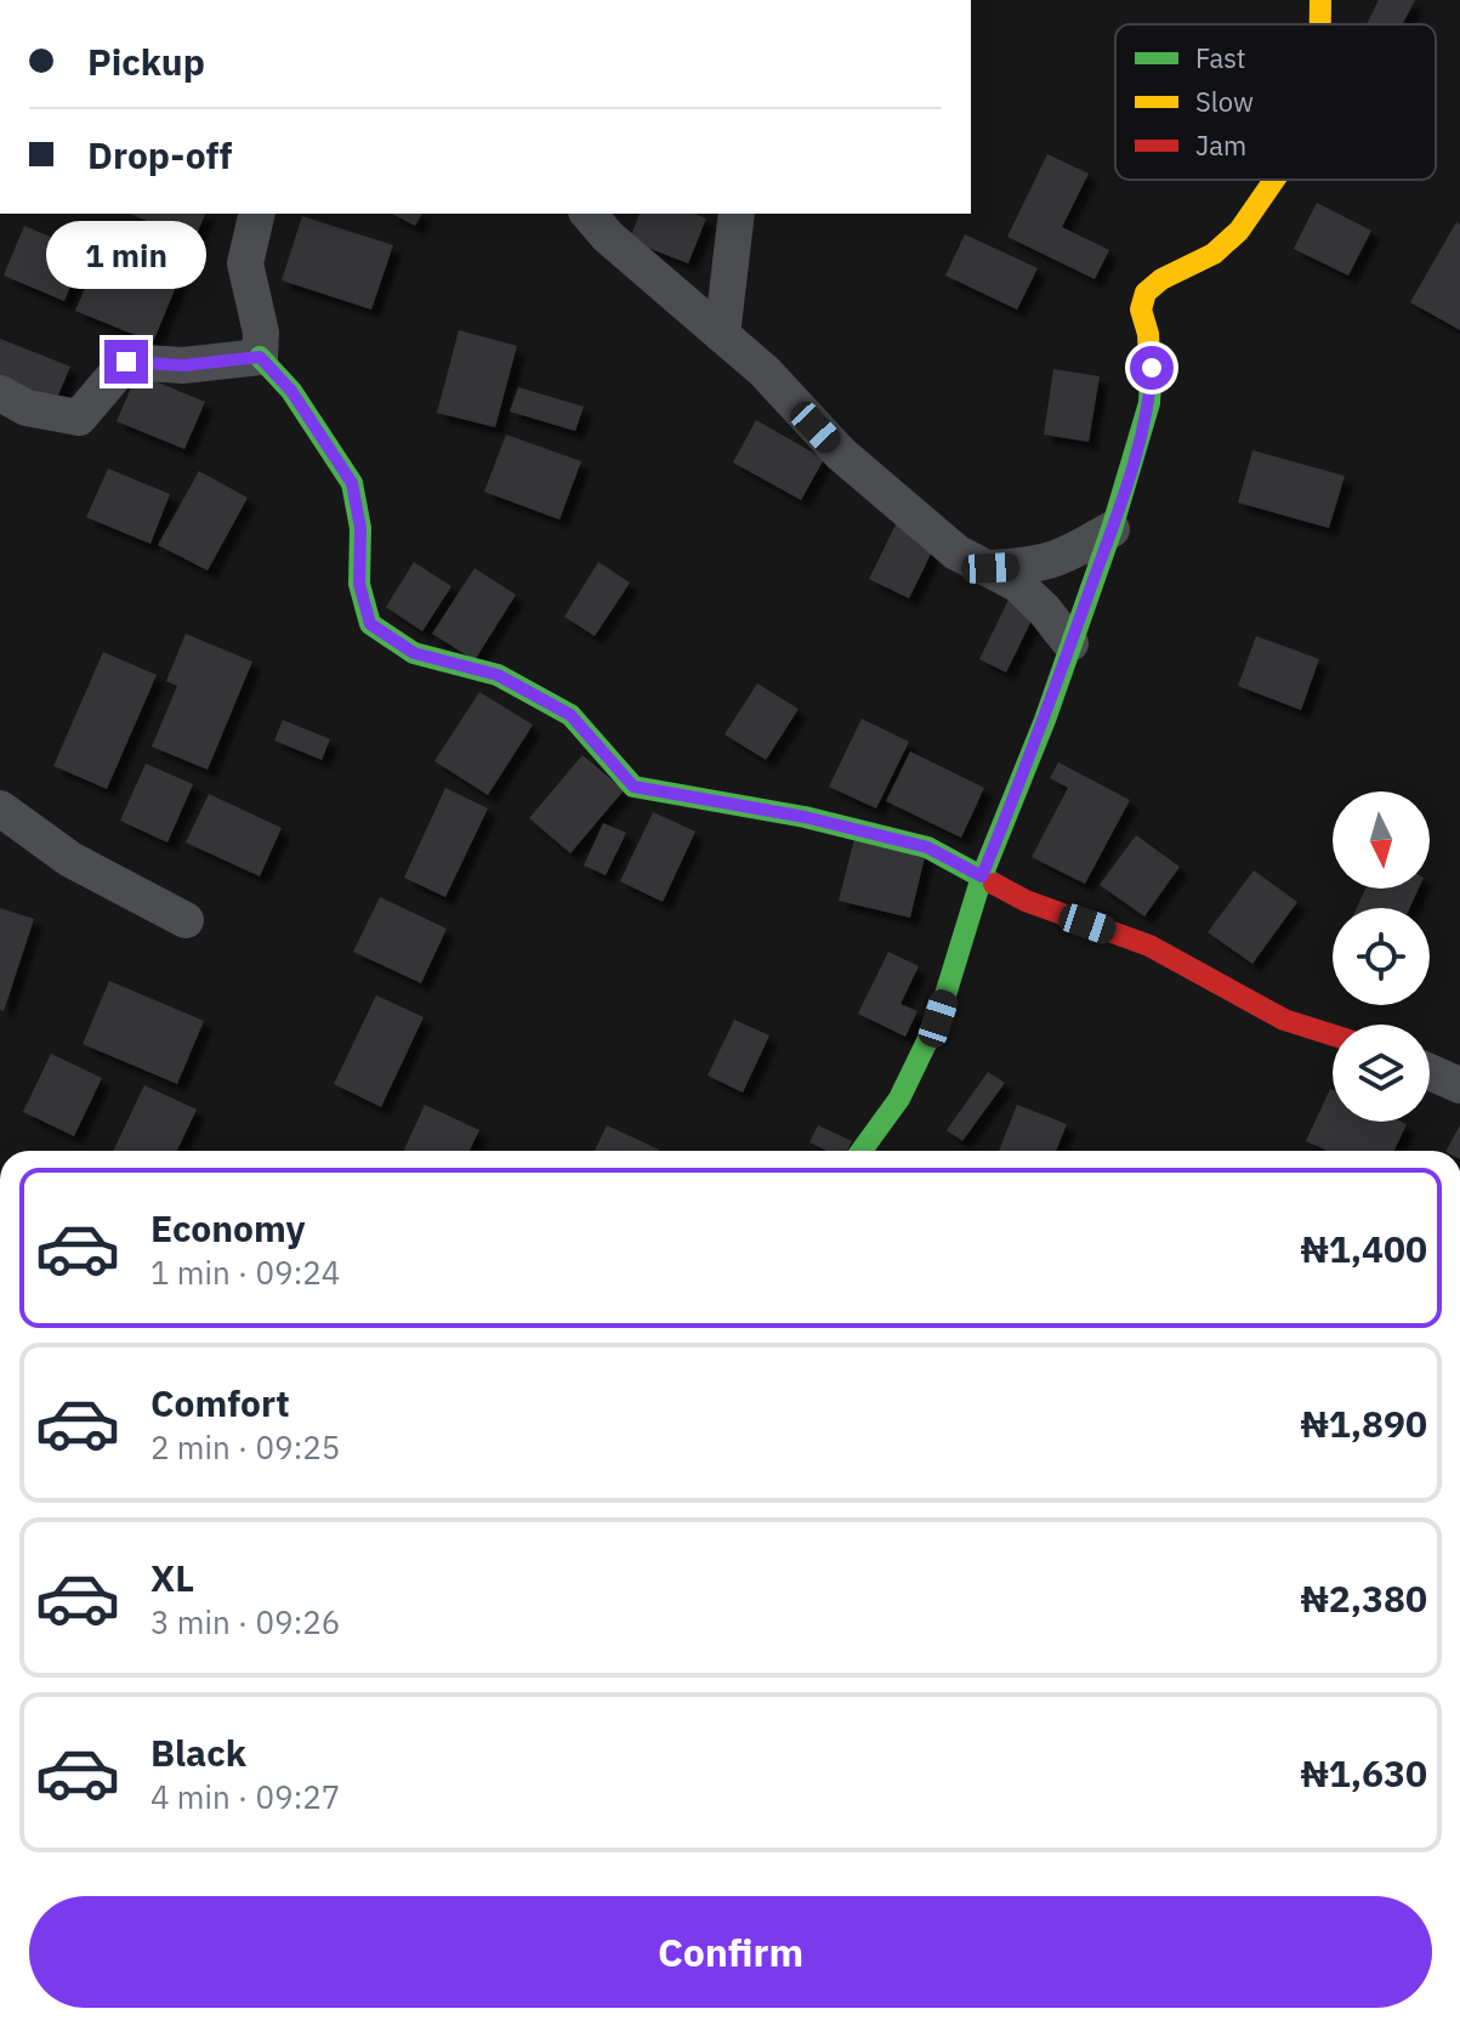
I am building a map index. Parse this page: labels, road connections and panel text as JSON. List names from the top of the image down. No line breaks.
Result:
{"legend":["Fast","Slow","Jam"],"north":"bottom","page":{"banner":["Pickup","Drop-off"],"bubble":"1 min","list":[{"name":"Economy","note":"1 min · 09:24","value":"₦1,400"},{"name":"Comfort","note":"2 min · 09:25","value":"₦1,890"},{"name":"XL","note":"3 min · 09:26","value":"₦2,380"},{"name":"Black","note":"4 min · 09:27","value":"₦1,630"}],"buttons":"Confirm"}}
